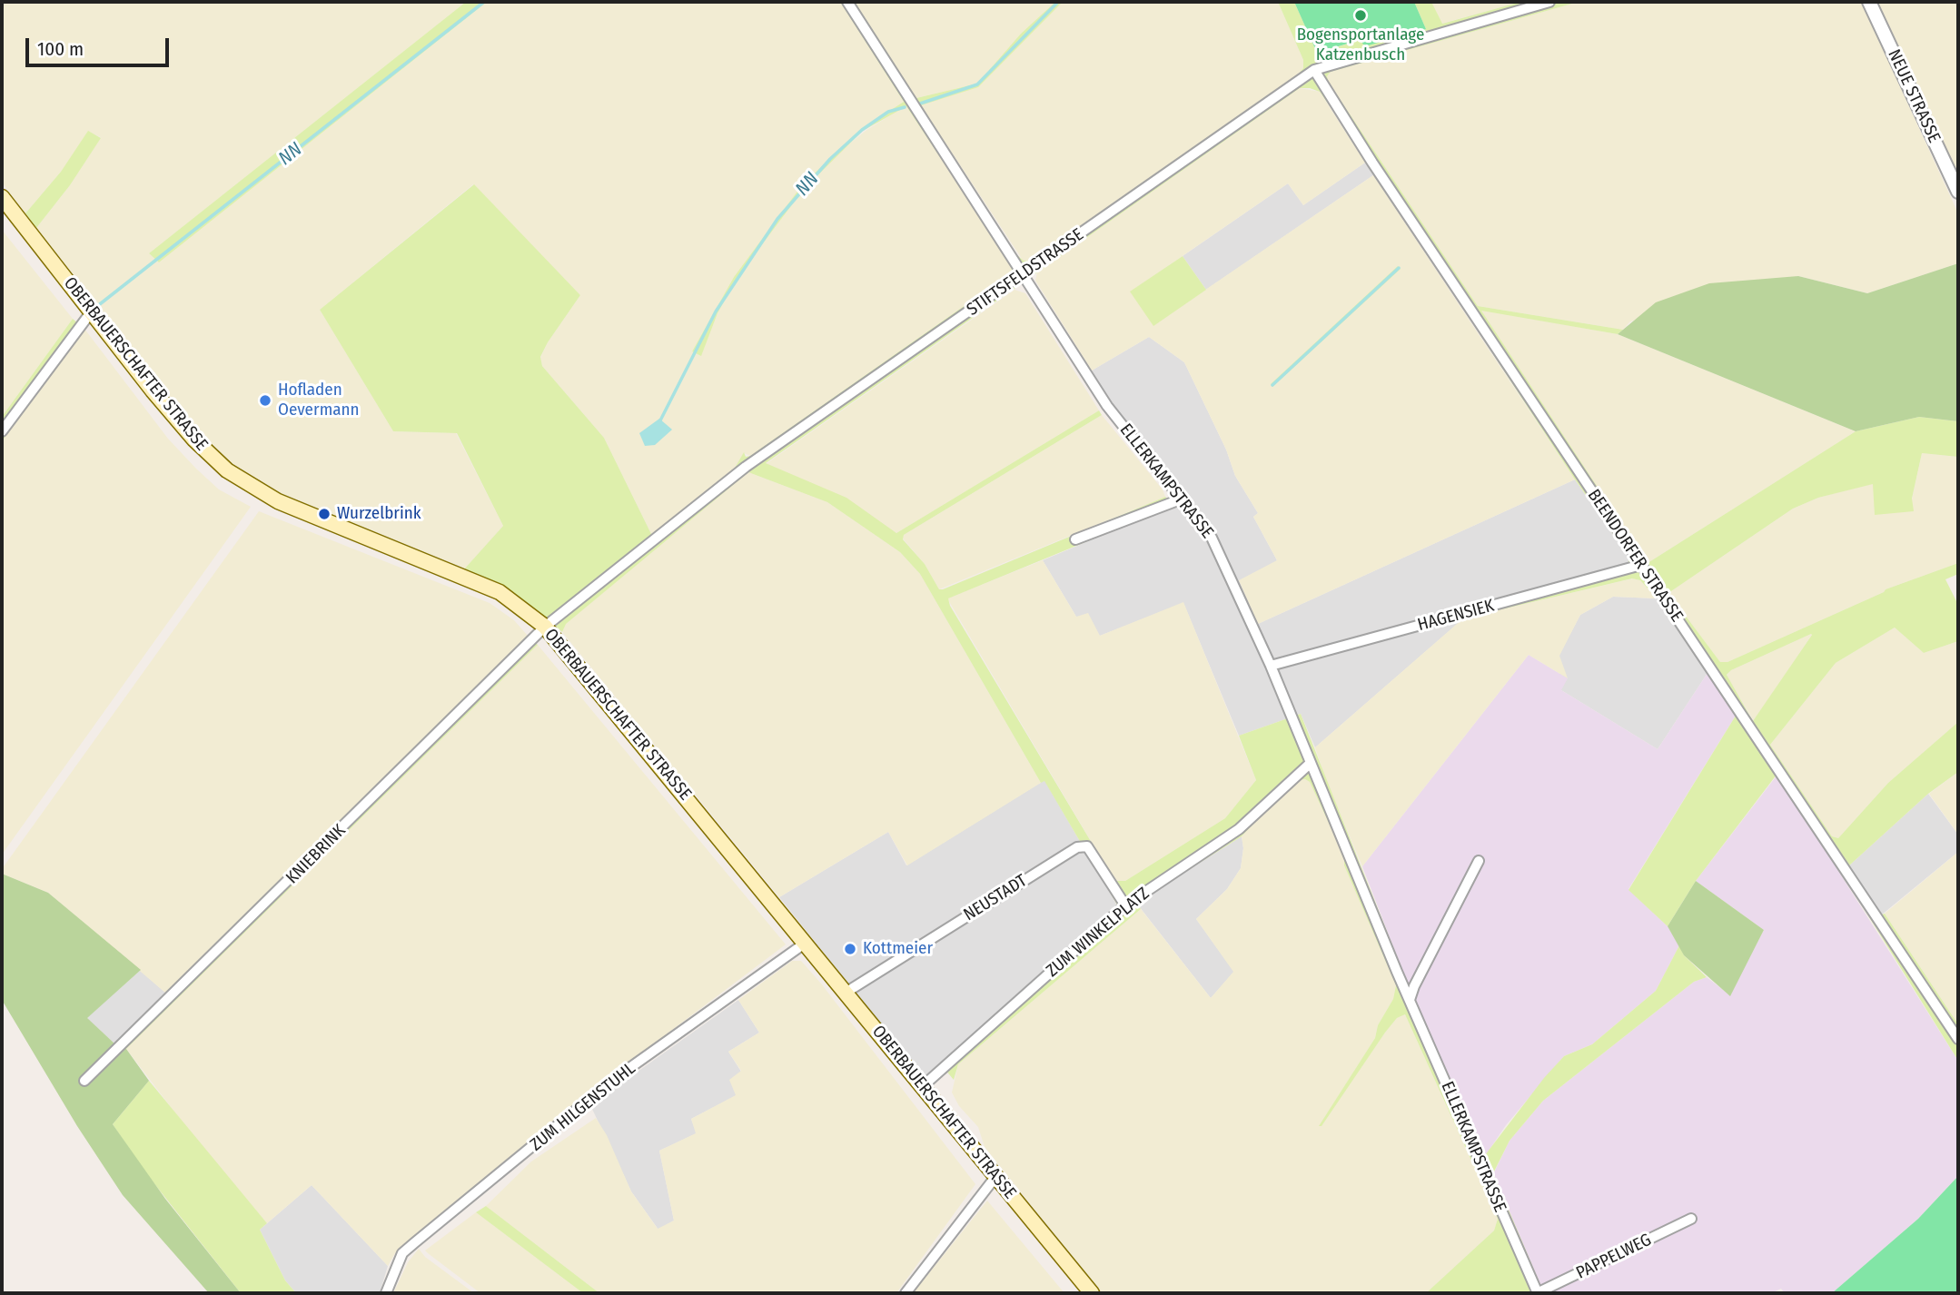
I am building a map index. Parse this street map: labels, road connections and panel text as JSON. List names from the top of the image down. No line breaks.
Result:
{"streets":{"main road":["OBERBAUERSCHAFTER STRASSE"],"street":["NEUE STRASSE","STIFTSFELDSTRASSE","ELLERKAMPSTRASSE","BEENDORFER STRASSE","HAGENSIEK","KNIEBRINK","NEUSTADT","ZUM WINKELPLATZ","ZUM HILGENSTUHL","PAPPELWEG"]},"crossings":[["STIFTSFELDSTRASSE","OBERBAUERSCHAFTER STRASSE"],["STIFTSFELDSTRASSE","ELLERKAMPSTRASSE"],["STIFTSFELDSTRASSE","BEENDORFER STRASSE"],["STIFTSFELDSTRASSE","KNIEBRINK"],["OBERBAUERSCHAFTER STRASSE","KNIEBRINK"],["OBERBAUERSCHAFTER STRASSE","NEUSTADT"],["OBERBAUERSCHAFTER STRASSE","ZUM WINKELPLATZ"],["OBERBAUERSCHAFTER STRASSE","ZUM HILGENSTUHL"],["ELLERKAMPSTRASSE","HAGENSIEK"],["ELLERKAMPSTRASSE","ZUM WINKELPLATZ"],["ELLERKAMPSTRASSE","PAPPELWEG"],["BEENDORFER STRASSE","HAGENSIEK"],["NEUSTADT","ZUM WINKELPLATZ"]],"water":["NN"],"places":["Bogensportanlage Katzenbusch","Hofladen Oevermann","Wurzelbrink","Kottmeier"],"scale_bar":"100 m"}
